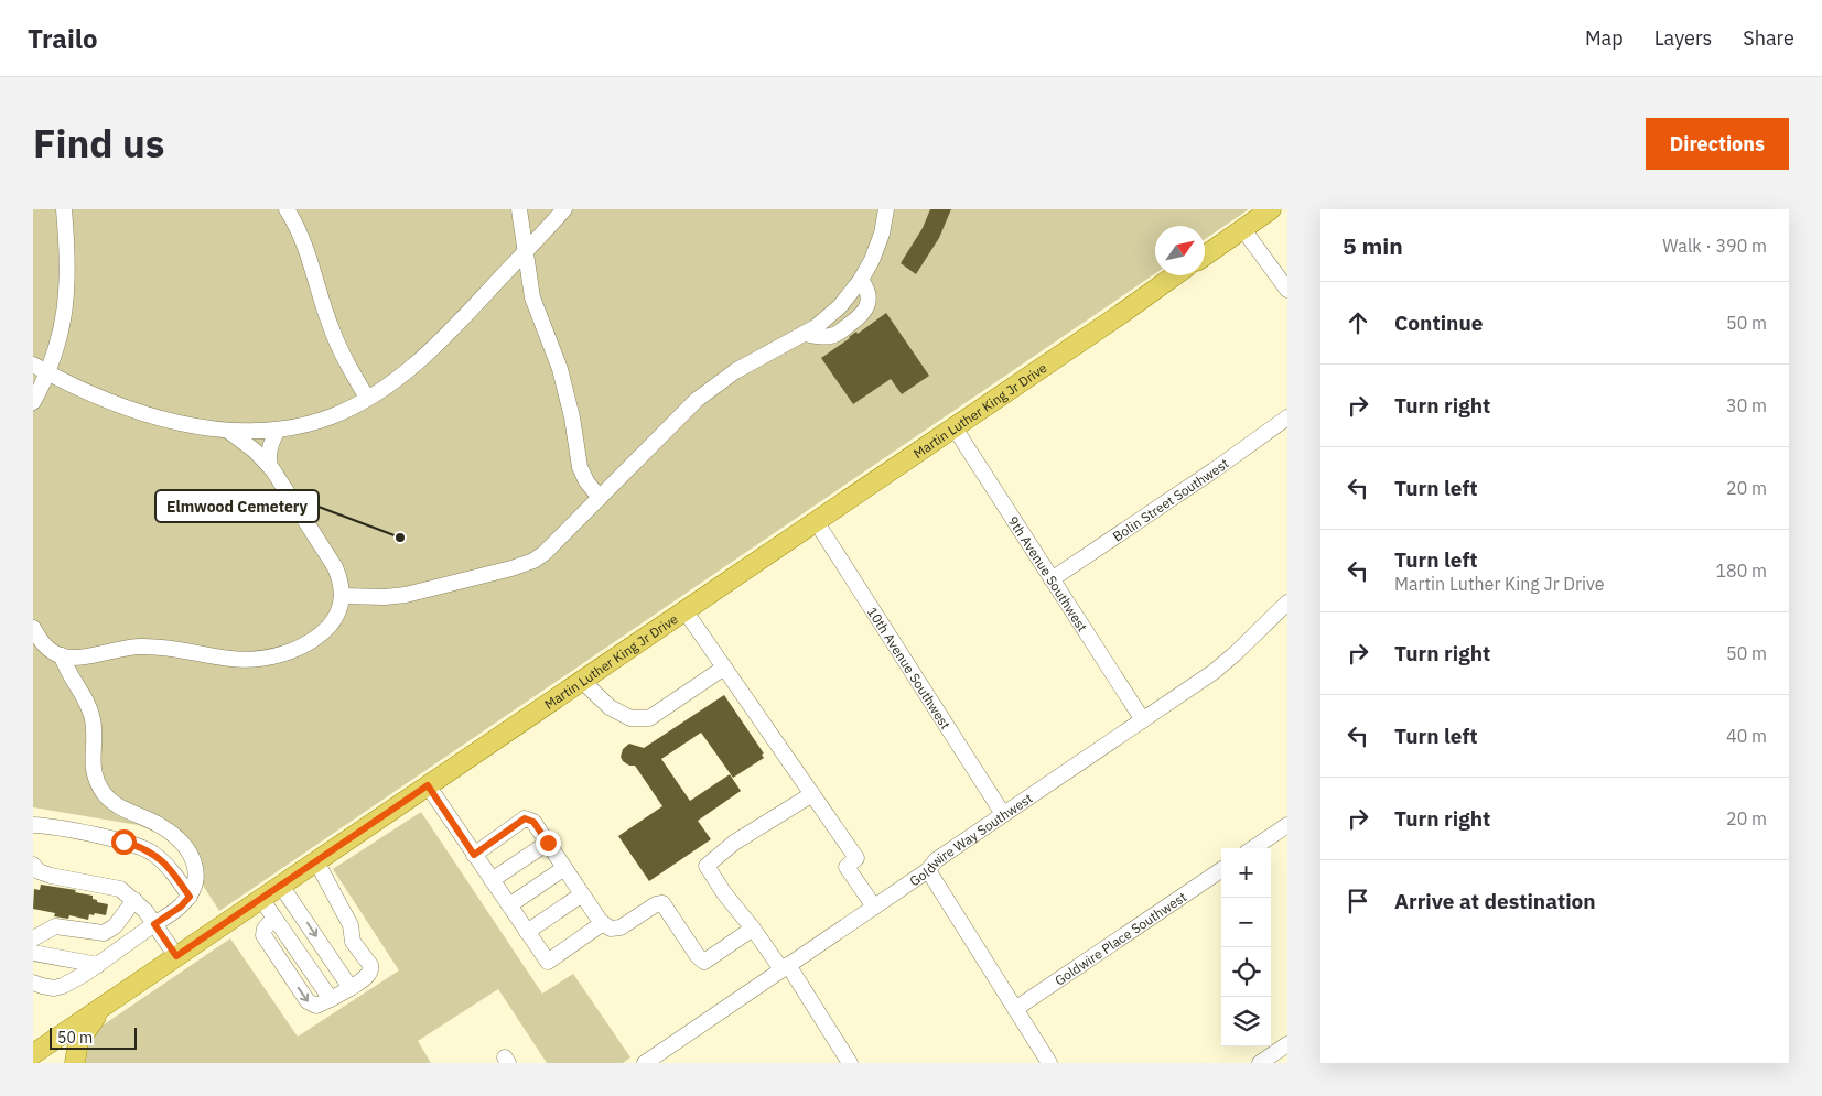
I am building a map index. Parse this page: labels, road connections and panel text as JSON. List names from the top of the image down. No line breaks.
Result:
{"streets":{"main road":["Martin Luther King Jr Drive"],"street":["Bolin Street Southwest","9th Avenue Southwest","10th Avenue Southwest","Goldwire Way Southwest","Goldwire Place Southwest"]},"crossings":[["Martin Luther King Jr Drive","9th Avenue Southwest"],["Martin Luther King Jr Drive","10th Avenue Southwest"],["Bolin Street Southwest","9th Avenue Southwest"],["9th Avenue Southwest","Goldwire Way Southwest"],["10th Avenue Southwest","Goldwire Way Southwest"]],"places":["Elmwood Cemetery"],"scale_bar":"50 m","north":"top right","page":{"header":"Trailo","nav":["Map","Layers","Share"],"title":"Find us","buttons":"Directions","heading":["5 min","Walk · 390 m"],"list":[["Continue","50 m"],["Turn right","30 m"],["Turn left","20 m"],["Turn left","Martin Luther King Jr Drive","180 m"],["Turn right","50 m"],["Turn left","40 m"],["Turn right","20 m"],"Arrive at destination"],"map_buttons":["+","−"],"scale":"50 m"}}
